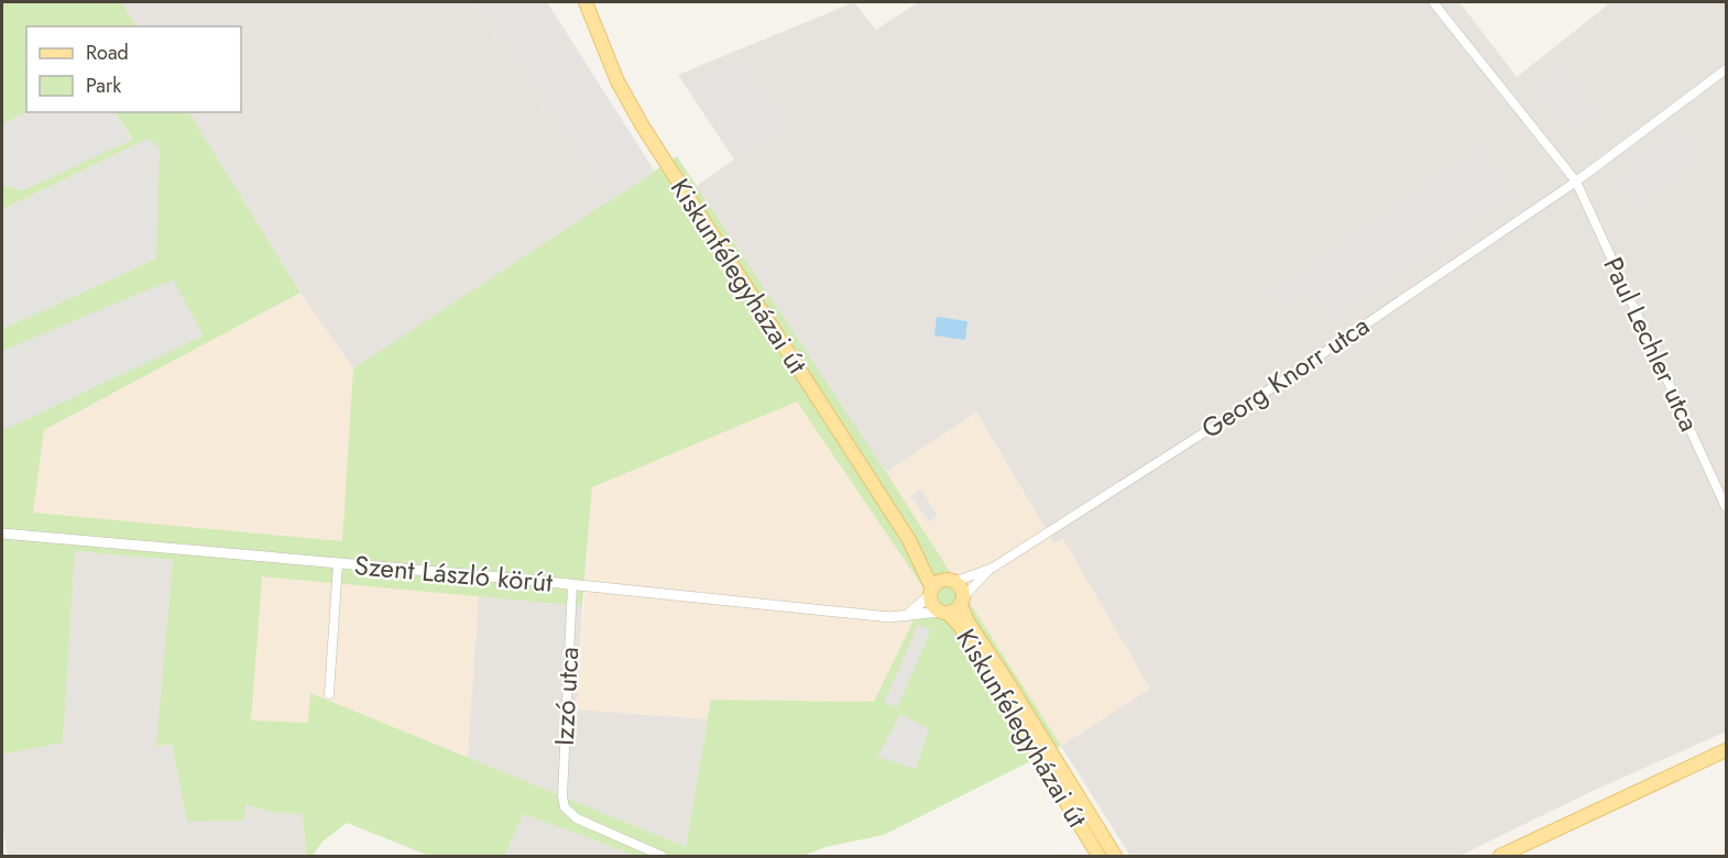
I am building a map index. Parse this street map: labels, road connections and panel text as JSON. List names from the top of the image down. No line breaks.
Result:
{"streets":{"main road":["Kiskunfélegyházai út"],"street":["Paul Lechler utca","Georg Knorr utca","Szent László körút","Izzó utca"]},"crossings":[["Kiskunfélegyházai út","Georg Knorr utca"],["Kiskunfélegyházai út","Szent László körút"],["Paul Lechler utca","Georg Knorr utca"],["Georg Knorr utca","Szent László körút"],["Szent László körút","Izzó utca"]],"legend":["Road","Park"]}
